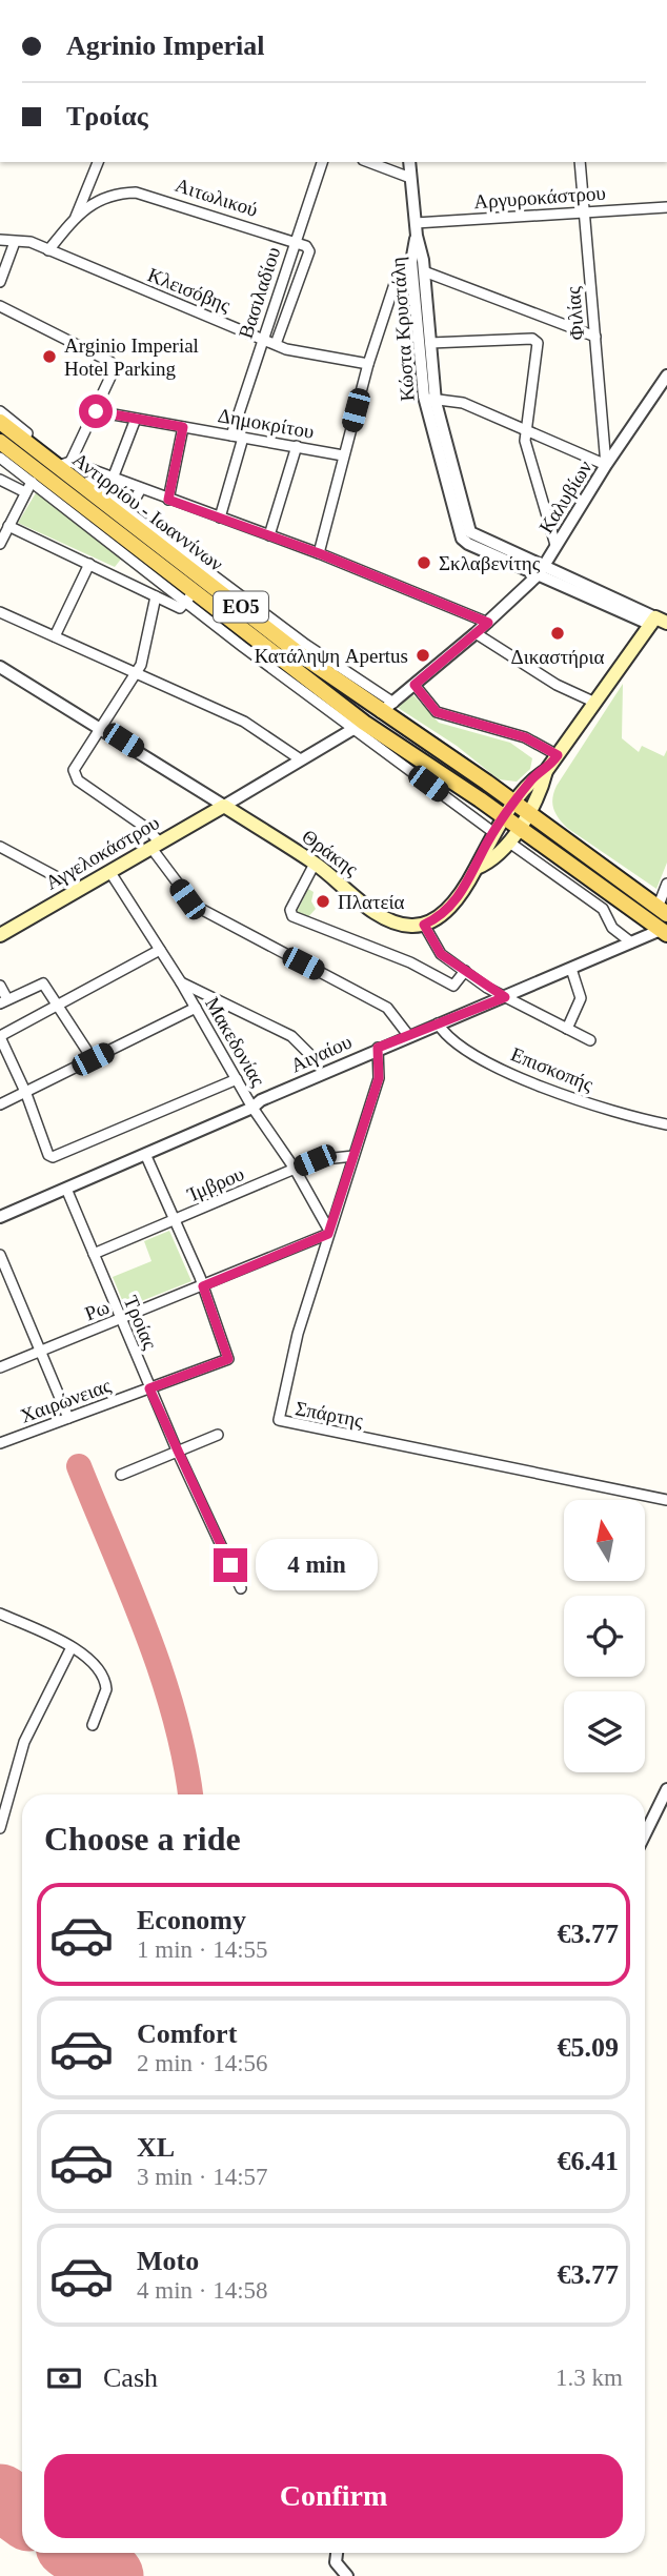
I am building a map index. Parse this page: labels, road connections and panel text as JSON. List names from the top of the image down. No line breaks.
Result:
{"streets":{"main road":["Αντιρρίου - Ιωαννίνων","ΕΟ5","Αγγελοκάστρου","Θράκης"],"street":["Αιτωλικού","Αργυροκάστρου","Κλεισόβης","Βασιλαδίου","Φιλίας","Κώστα Κρυστάλη","Δημοκρίτου","Καλυβίων","Μακεδονίας","Αιγαίου","Επισκοπής","Ίμβρου","Ρω","Τροίας","Χαιρώνειας","Σπάρτης"]},"crossings":[["Αιτωλικού","Κλεισόβης"],["Αιτωλικού","Βασιλαδίου"],["Αργυροκάστρου","Φιλίας"],["Αργυροκάστρου","Κώστα Κρυστάλη"],["Κλεισόβης","Βασιλαδίου"],["Βασιλαδίου","Δημοκρίτου"],["Φιλίας","Καλυβίων"],["Κώστα Κρυστάλη","Καλυβίων"],["Καλυβίων","Αντιρρίου - Ιωαννίνων"],["Αντιρρίου - Ιωαννίνων","Αιγαίου"],["Αγγελοκάστρου","Θράκης"],["Αγγελοκάστρου","Μακεδονίας"],["Μακεδονίας","Αιγαίου"],["Μακεδονίας","Ίμβρου"],["Μακεδονίας","Ρω"],["Μακεδονίας","Σπάρτης"],["Αιγαίου","Επισκοπής"],["Αιγαίου","Τροίας"],["Αιγαίου","Σπάρτης"],["Ίμβρου","Τροίας"],["Ίμβρου","Σπάρτης"],["Ρω","Τροίας"],["Ρω","Χαιρώνειας"],["Ρω","Σπάρτης"],["Τροίας","Χαιρώνειας"]],"places":["Arginio Imperial Hotel Parking","Σκλαβενίτης","Δικαστήρια","Κατάληψη Apertus","Πλατεία"],"north":"top","page":{"banner":["Agrinio Imperial","Τροίας"],"bubble":"4 min","heading":"Choose a ride","list":[{"name":"Economy","note":"1 min · 14:55","value":"€3.77"},{"name":"Comfort","note":"2 min · 14:56","value":"€5.09"},{"name":"XL","note":"3 min · 14:57","value":"€6.41"},{"name":"Moto","note":"4 min · 14:58","value":"€3.77"}],"pay":["Cash","1.3 km"],"buttons":"Confirm"}}
